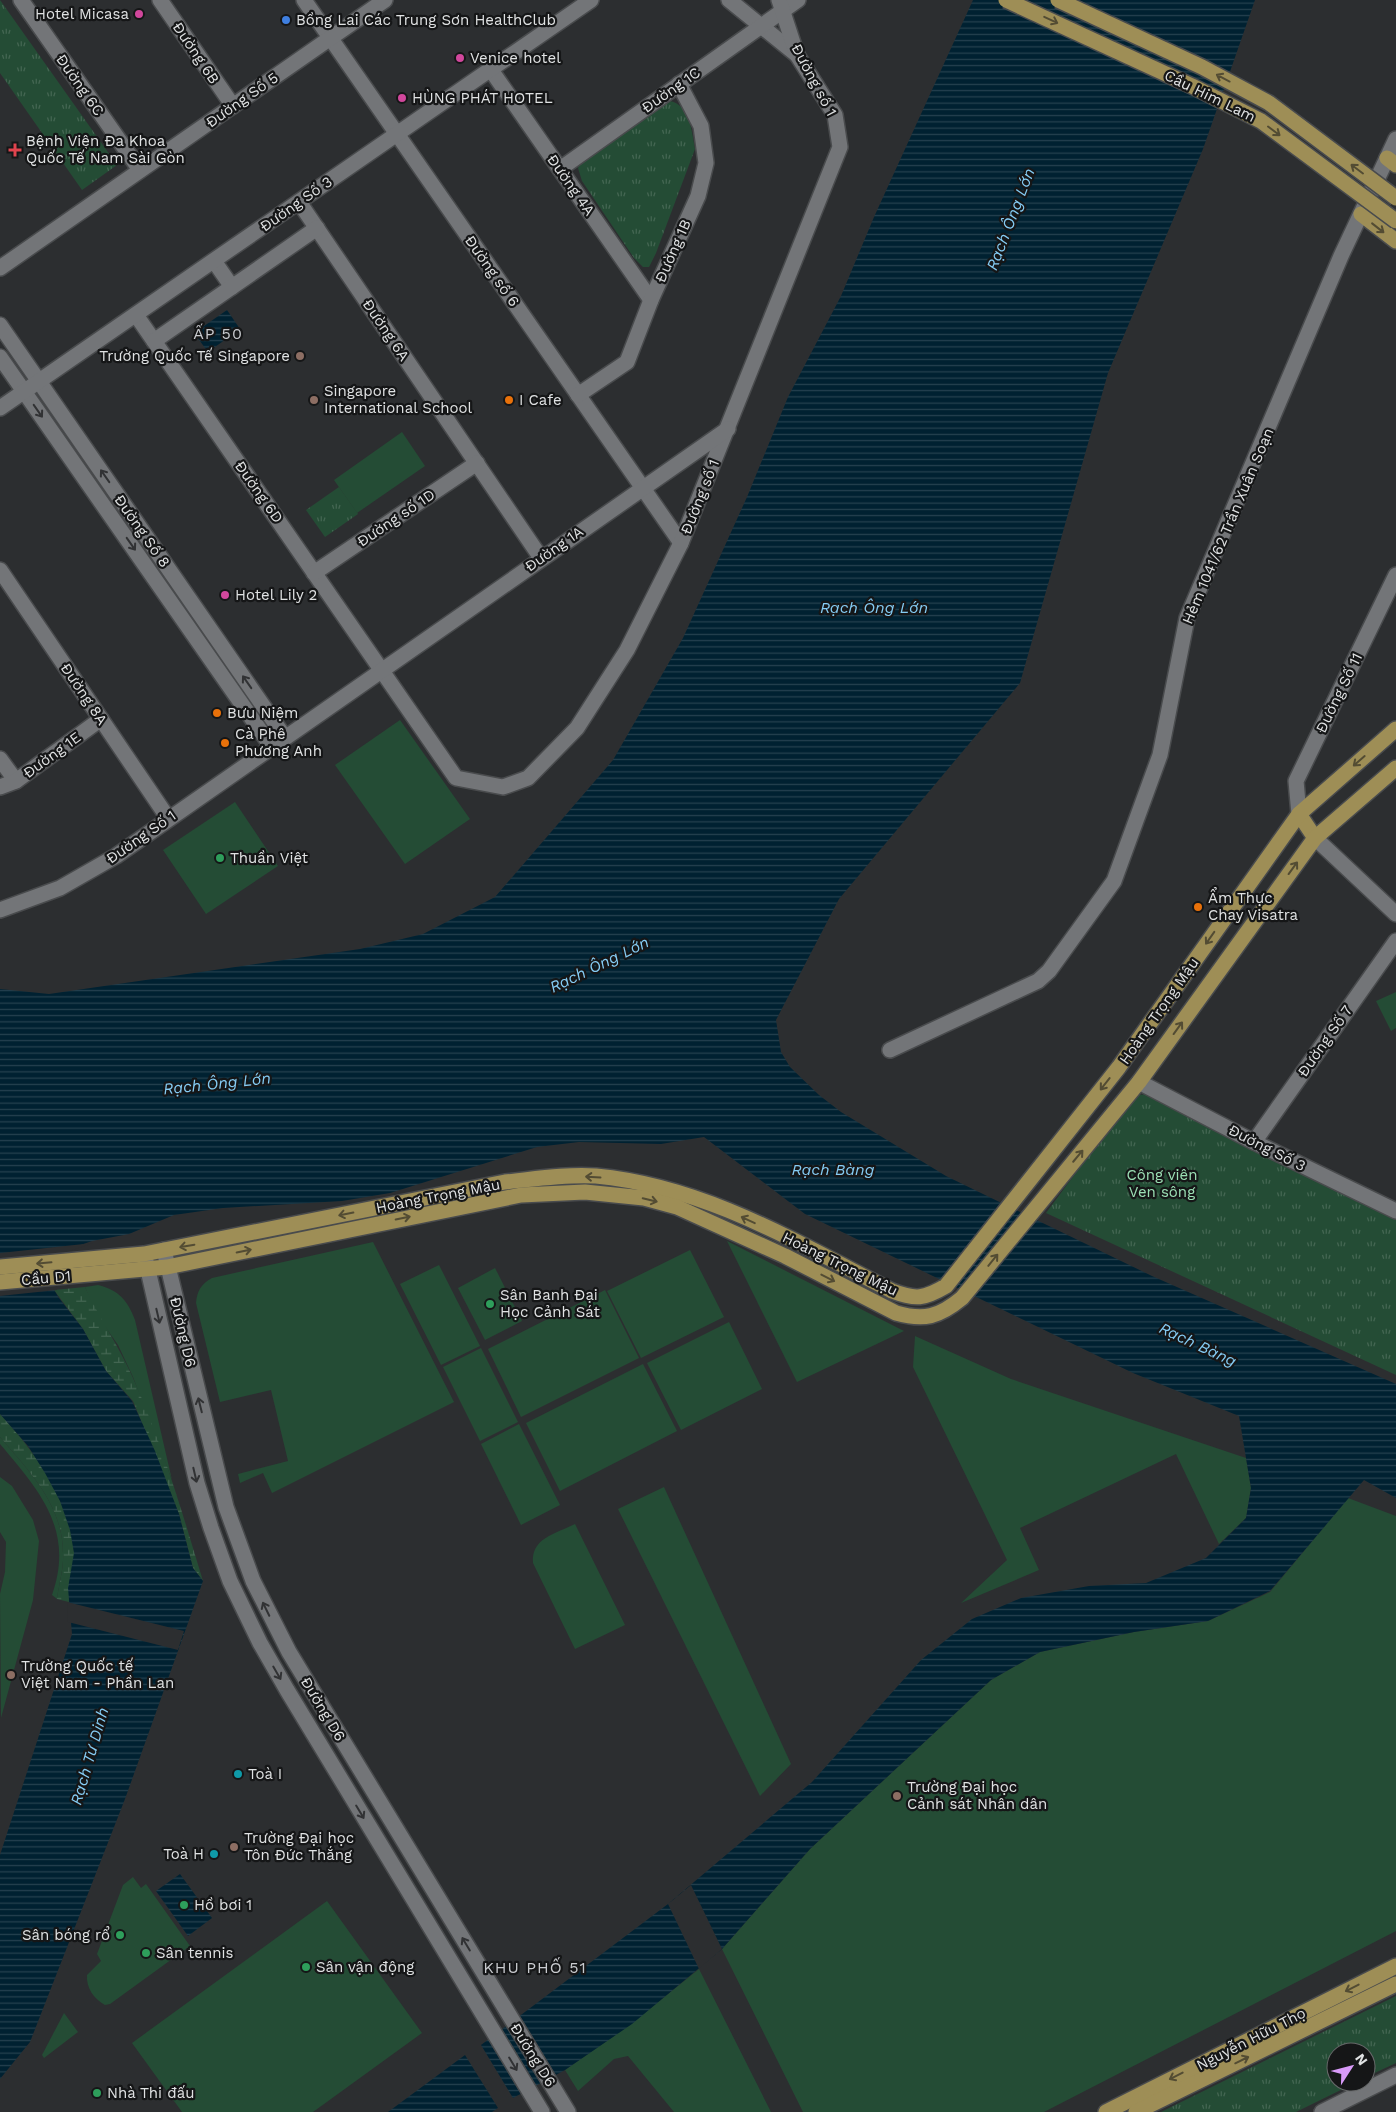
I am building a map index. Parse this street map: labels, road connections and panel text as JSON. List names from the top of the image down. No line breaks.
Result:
{"streets":{"main road":["Cầu Him Lam","Hoàng Trọng Mậu","Cầu D1","Nguyễn Hữu Thọ"],"street":["Đường 6B","Đường số 1","Đường 6C","Đường 1C","Đường Số 5","Đường 4A","Đường Số 3","Đường 1B","Đường số 6","Đường 6A","Đường 6D","Đường số 1D","Hẻm 1041/62 Trần Xuân Soạn","Đường Số 8","Đường 1A","Đường Số 11","Đường 8A","Đường 1E","Đường Số 1","Đường Số 7","Đường D6"]},"crossings":[["Đường 6B","Đường Số 5"],["Đường số 1","Đường 1C"],["Đường số 1","Đường số 6"],["Đường số 1","Đường 6D"],["Đường số 1","Đường 1A"],["Đường 6C","Đường Số 5"],["Đường 1C","Đường 4A"],["Đường 1C","Đường 1B"],["Đường Số 5","Đường số 6"],["Đường 4A","Đường Số 3"],["Đường 4A","Đường 1B"],["Đường Số 3","Đường số 6"],["Đường Số 3","Đường 6A"],["Đường Số 3","Đường 6D"],["Đường Số 3","Đường Số 8"],["Đường Số 3","Hoàng Trọng Mậu"],["Đường Số 3","Đường Số 7"],["Đường 1B","Đường số 6"],["Đường số 6","Đường 1A"],["Đường 6A","Đường số 1D"],["Đường 6A","Đường 1A"],["Đường 6D","Đường số 1D"],["Đường 6D","Đường 1A"],["Đường Số 8","Đường Số 1"],["Đường Số 11","Hoàng Trọng Mậu"],["Đường 8A","Đường 1E"],["Đường 8A","Đường Số 1"],["Hoàng Trọng Mậu","Cầu D1"],["Hoàng Trọng Mậu","Đường D6"]],"districts":["ẤP 50","KHU PHỐ 51"],"water":["Rạch Ông Lớn","Rạch Bàng","Rạch Tư Dinh"],"parks":["Công viên Ven sông"],"places":{"other":["Hotel Micasa","Bồng Lai Các Trung Sơn HealthClub","Venice hotel","HÙNG PHÁT HOTEL","Trường Quốc Tế Singapore","Singapore International School","I Cafe","Hotel Lily 2","Bưu Niệm","Cà Phê Phương Anh","Thuần Việt","Ẩm Thực Chay Visatra","Sân Banh Đại Học Cảnh Sát","Trường Quốc tế Việt Nam - Phần Lan","Toà I","Trường Đại học Cảnh sát Nhân dân","Trường Đại học Tôn Đức Thắng","Toà H","Hồ bơi 1","Sân bóng rổ","Sân tennis","Sân vận động","Nhà Thi đấu"],"health":["Bệnh Viện Đa Khoa Quốc Tế Nam Sài Gòn"]},"north":"top right"}
